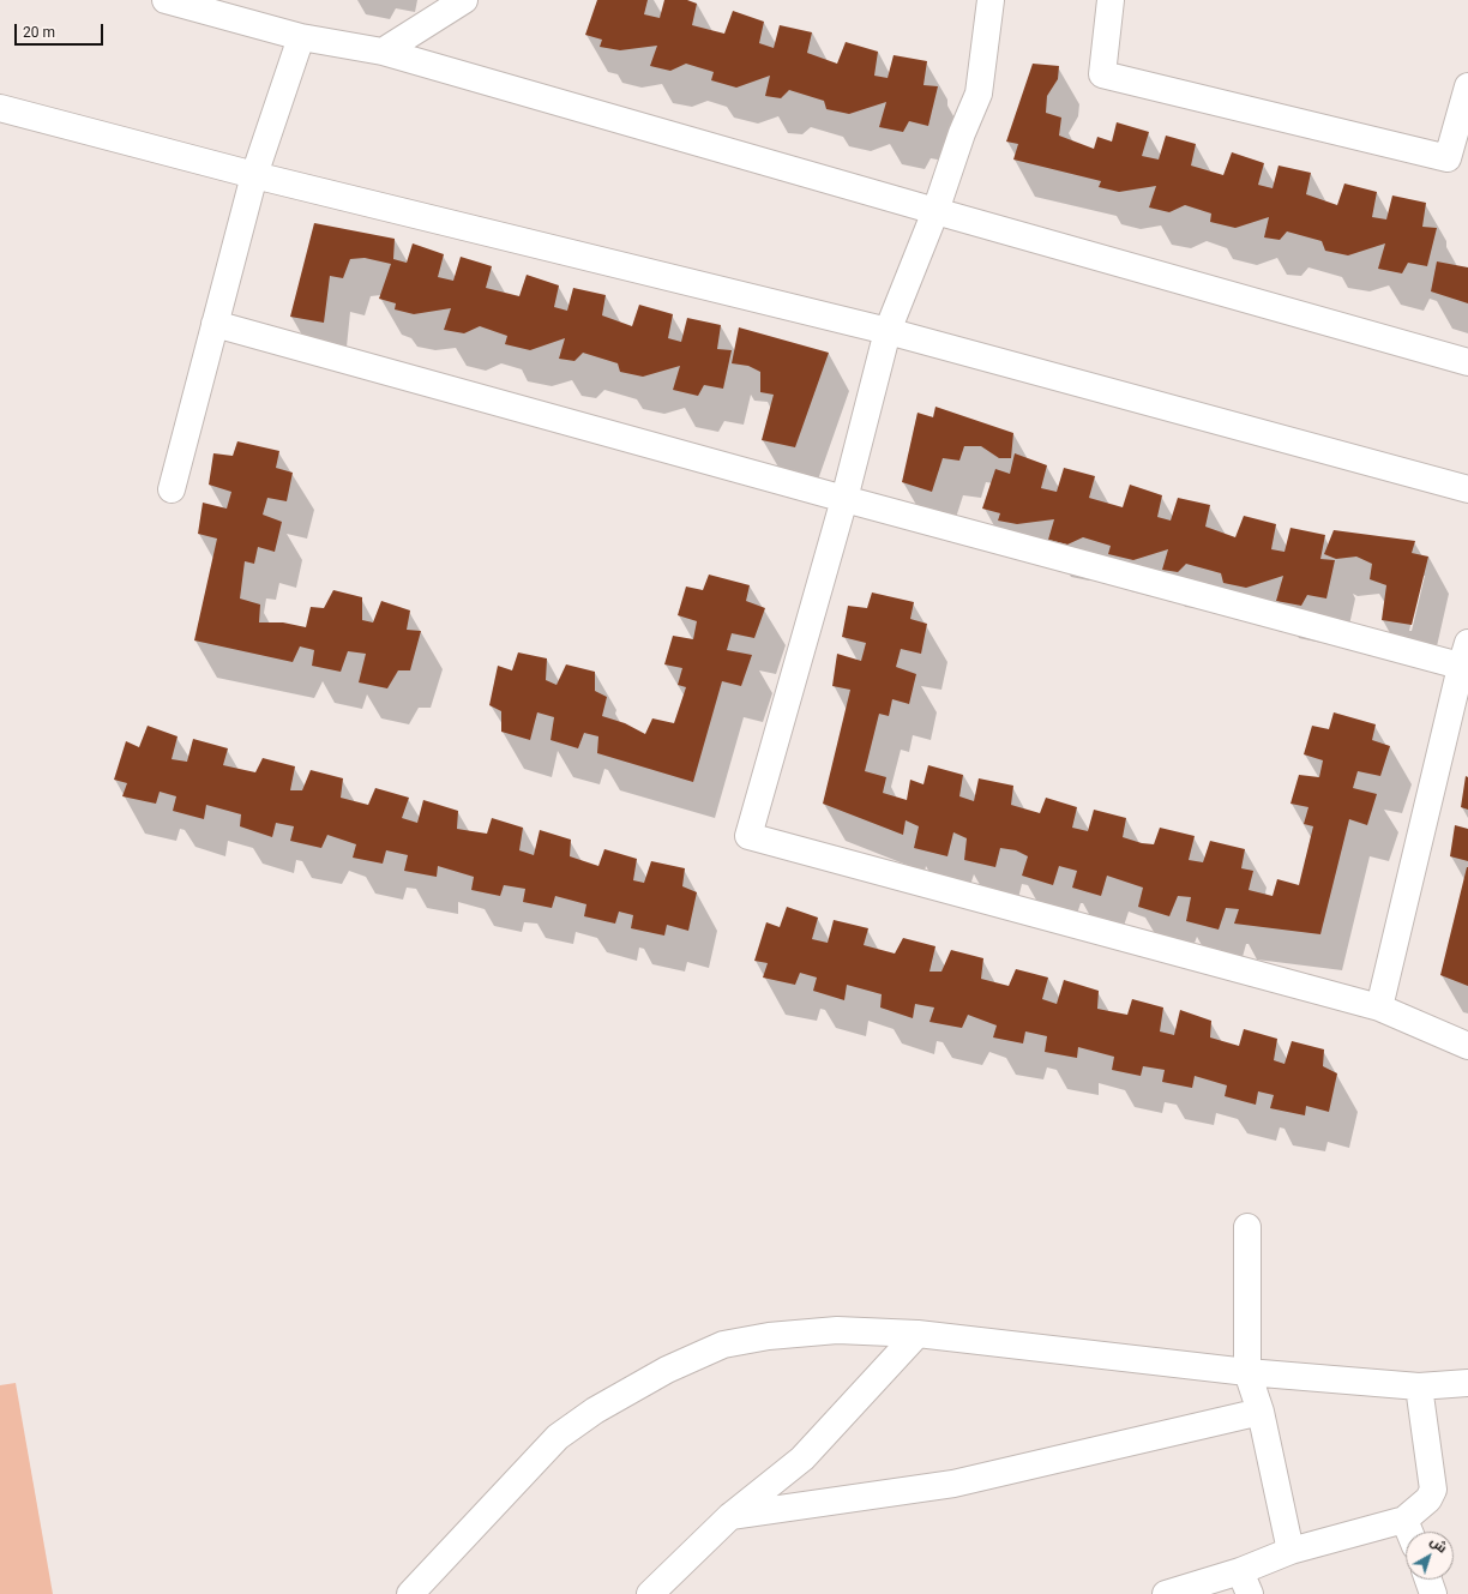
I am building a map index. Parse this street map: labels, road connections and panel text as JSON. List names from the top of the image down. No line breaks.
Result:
{"scale_bar":"20 m","north":"top right"}
